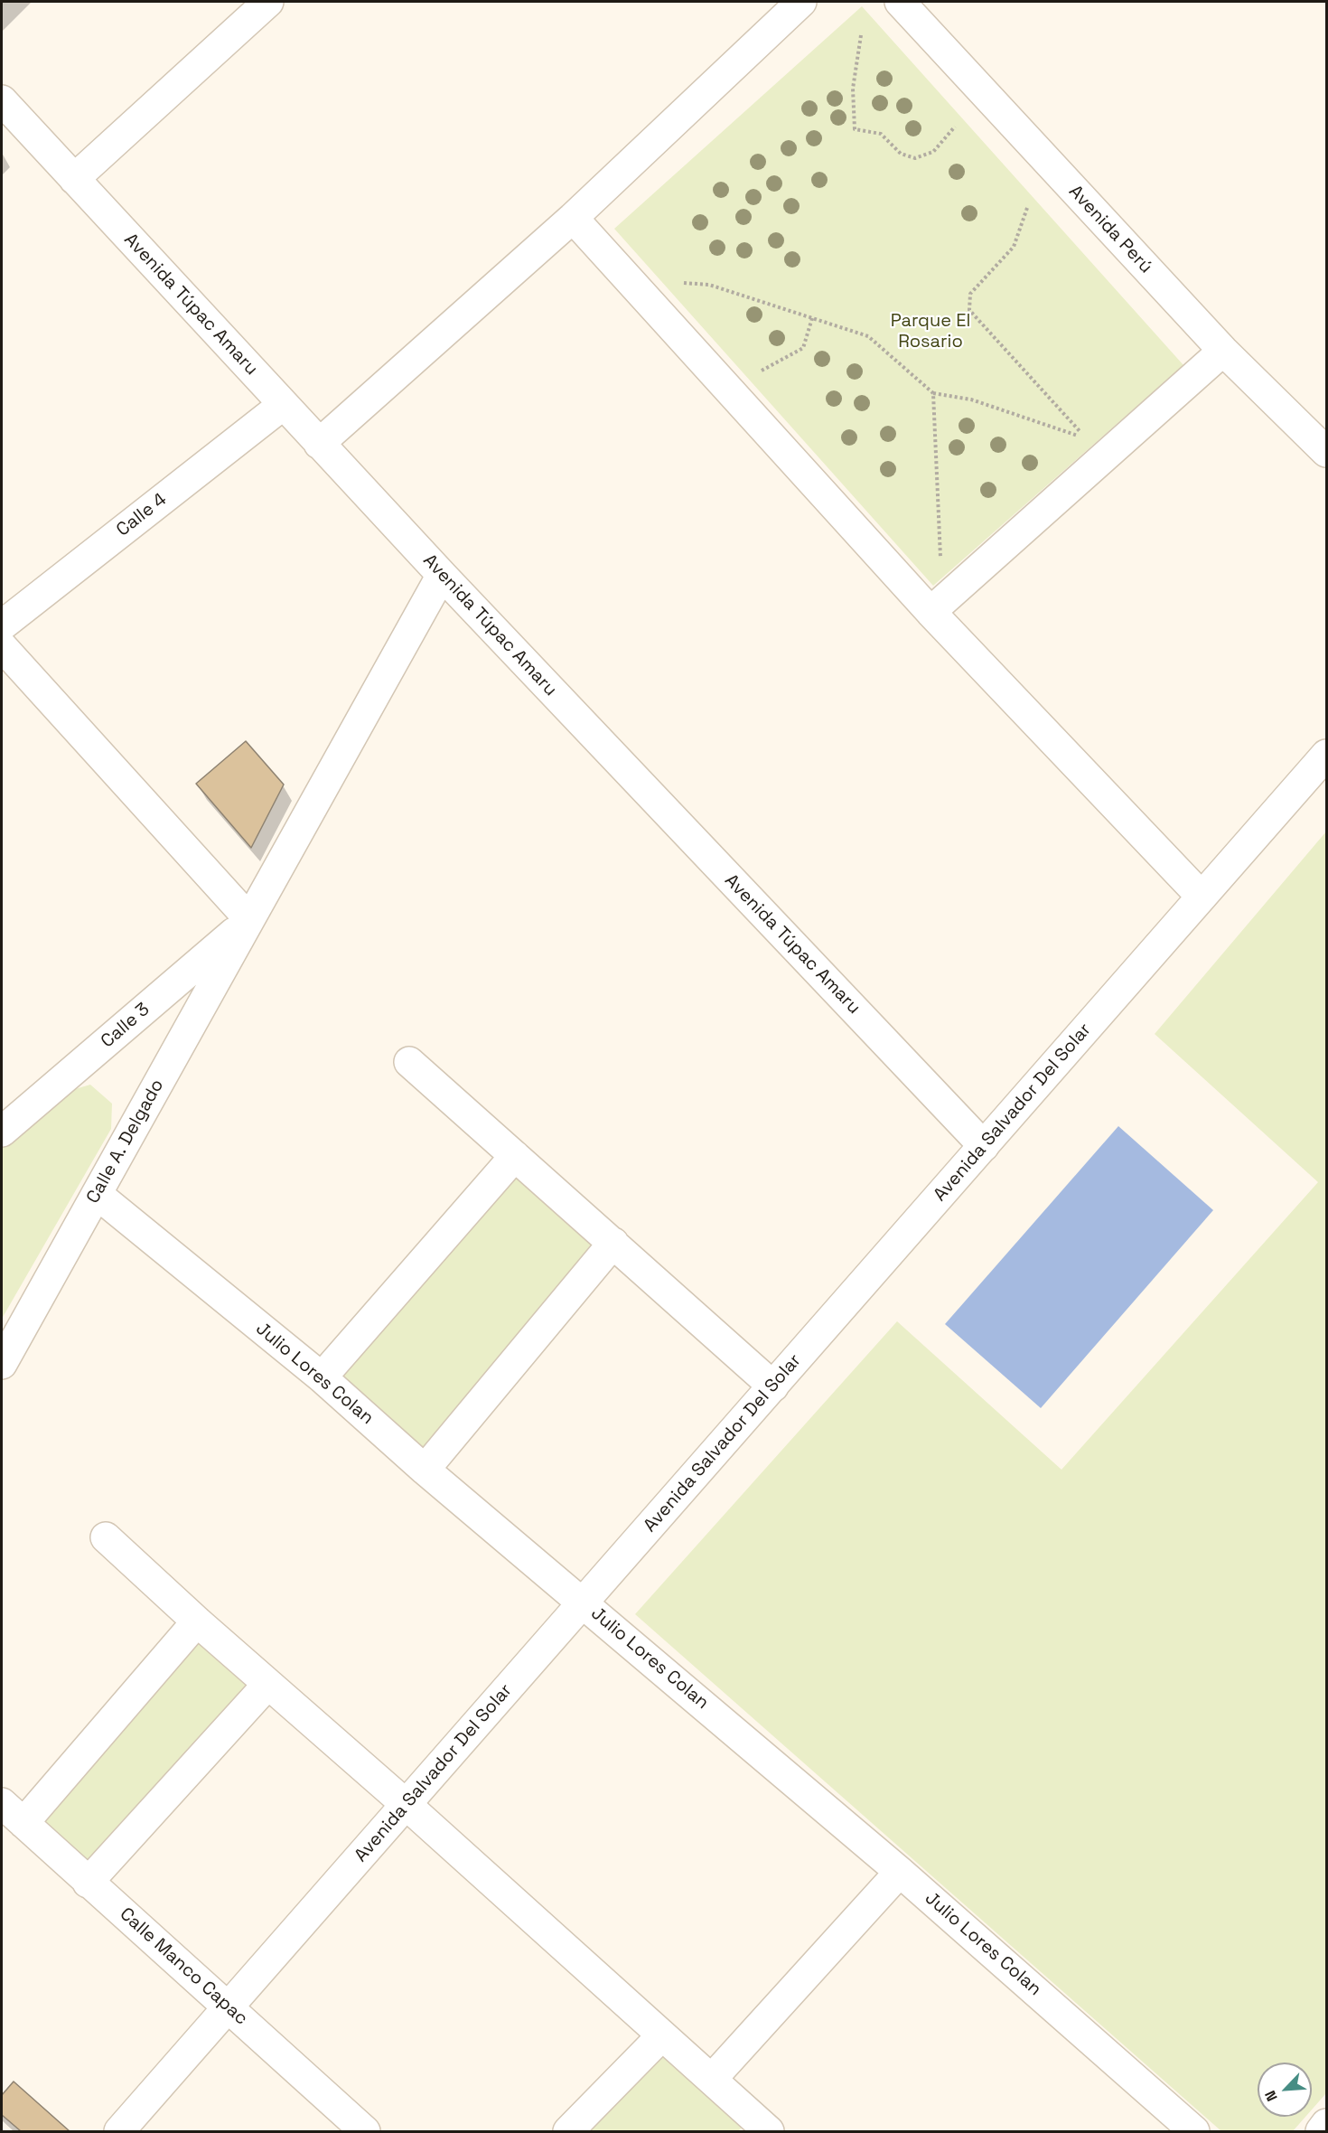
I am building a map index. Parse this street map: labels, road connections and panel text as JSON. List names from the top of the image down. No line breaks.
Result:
{"streets":{"street":["Avenida Perú","Avenida Túpac Amaru","Calle 4","Calle 3","Avenida Salvador Del Solar","Calle A. Delgado","Julio Lores Colan","Calle Manco Capac"]},"crossings":[["Avenida Túpac Amaru","Calle 4"],["Avenida Túpac Amaru","Avenida Salvador Del Solar"],["Avenida Túpac Amaru","Calle A. Delgado"],["Calle 3","Calle A. Delgado"],["Avenida Salvador Del Solar","Julio Lores Colan"],["Avenida Salvador Del Solar","Calle Manco Capac"],["Calle A. Delgado","Julio Lores Colan"]],"parks":["Parque El Rosario"],"north":"bottom left"}
